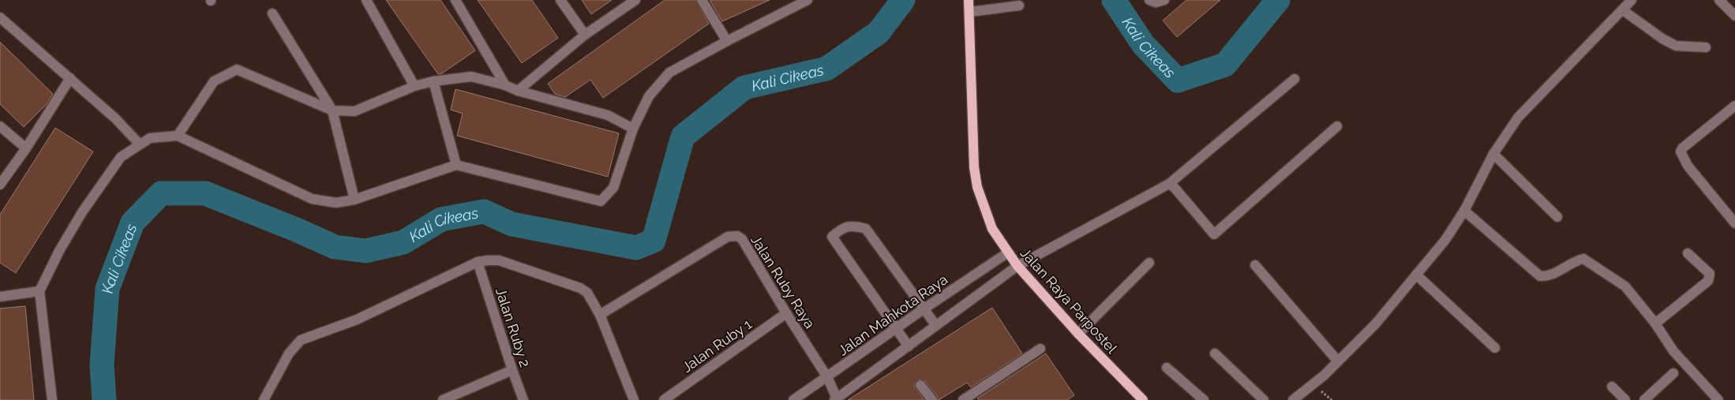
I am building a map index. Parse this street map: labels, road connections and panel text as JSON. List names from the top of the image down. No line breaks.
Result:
{"streets":{"main road":["Jalan Raya Parpostel"],"street":["Jalan Ruby Raya","Jalan Mahkota Raya","Jalan Ruby 2","Jalan Ruby 1"]},"crossings":[["Jalan Ruby Raya","Jalan Mahkota Raya"],["Jalan Ruby Raya","Jalan Ruby 1"],["Jalan Raya Parpostel","Jalan Mahkota Raya"]],"water":["Kali Cikeas"]}
